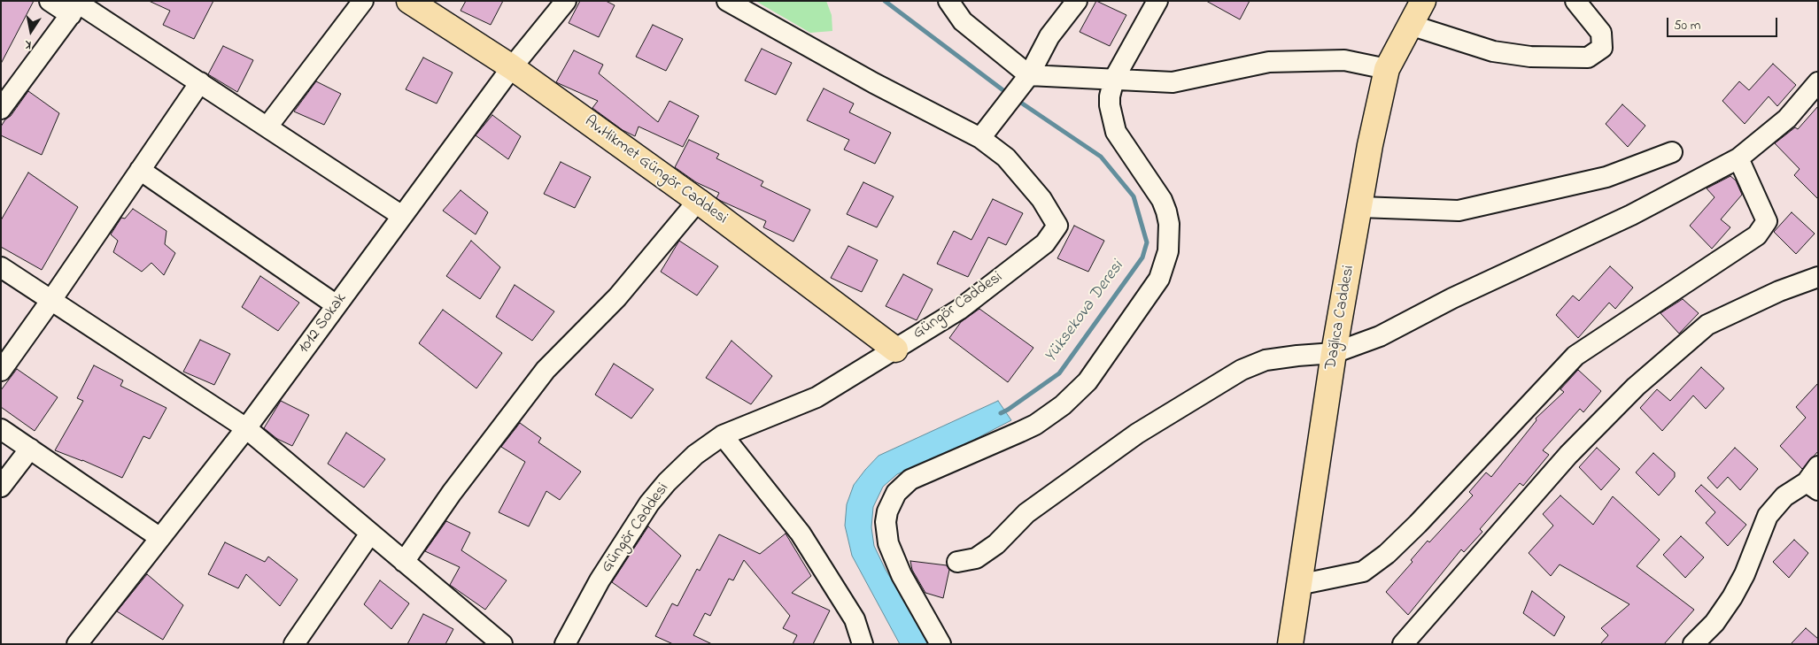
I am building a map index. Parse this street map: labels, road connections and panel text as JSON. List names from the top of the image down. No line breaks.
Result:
{"streets":{"main road":["Av.Hikmet Güngör Caddesi","Dağlıca Caddesi"],"street":["Güngör Caddesi","1012 Sokak"]},"crossings":[["Av.Hikmet Güngör Caddesi","Güngör Caddesi"],["Av.Hikmet Güngör Caddesi","1012 Sokak"]],"water":["Yüksekova Deresi"],"scale_bar":"50 m","north":"bottom"}
